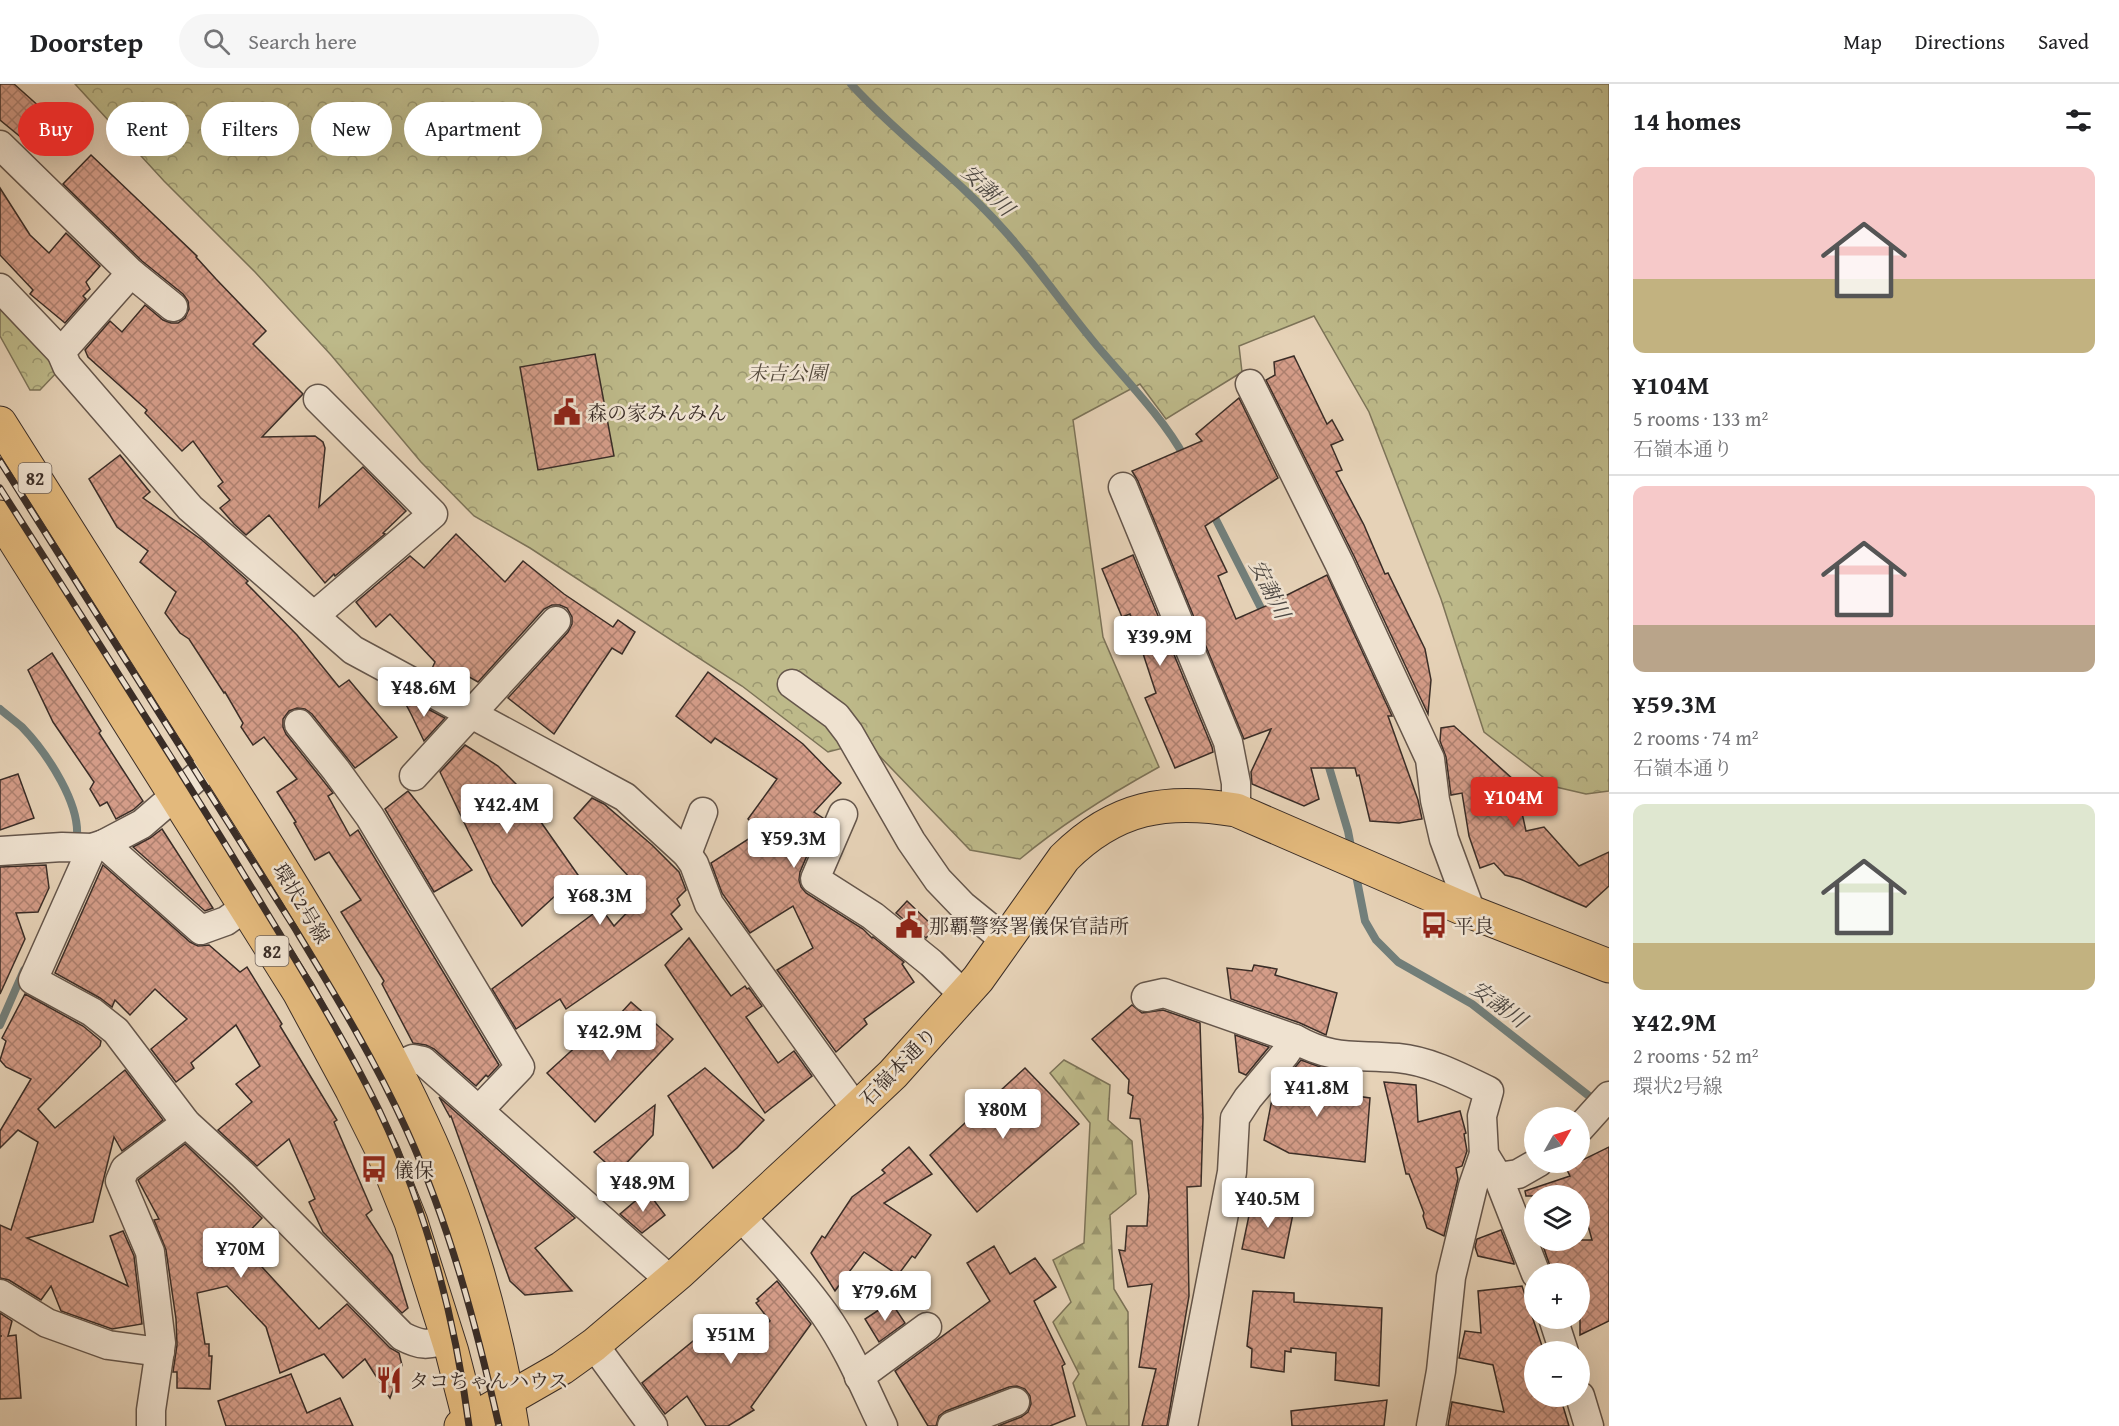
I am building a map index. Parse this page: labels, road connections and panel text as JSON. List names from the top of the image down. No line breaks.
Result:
{"streets":{"main road":["82","環状2号線","石嶺本通り"]},"crossings":[["82","石嶺本通り"],["環状2号線","石嶺本通り"]],"water":["安謝川"],"parks":["末吉公園"],"places":{"public building":["森の家みんみん","那覇警察署儀保官詰所"],"bus stop":["平良","儀保"],"restaurant":["タコちゃんハウス"]},"north":"top right","page":{"header":"Doorstep","search":"Search here","nav":["Map","Directions","Saved"],"heading":"14 homes","chip":["Buy","Rent","Filters","New","Apartment"],"list":[{"name":"¥104M","note":"5 rooms · 133 m² · 石嶺本通り"},{"name":"¥59.3M","note":"2 rooms · 74 m² · 石嶺本通り"},{"name":"¥42.9M","note":"2 rooms · 52 m² · 環状2号線"}],"price":["¥39.9M","¥48.6M","¥104M","¥42.4M","¥59.3M","¥68.3M","¥42.9M","¥41.8M","¥80M","¥48.9M","¥40.5M","¥70M","¥79.6M","¥51M"],"map_buttons":["+","−"]}}
